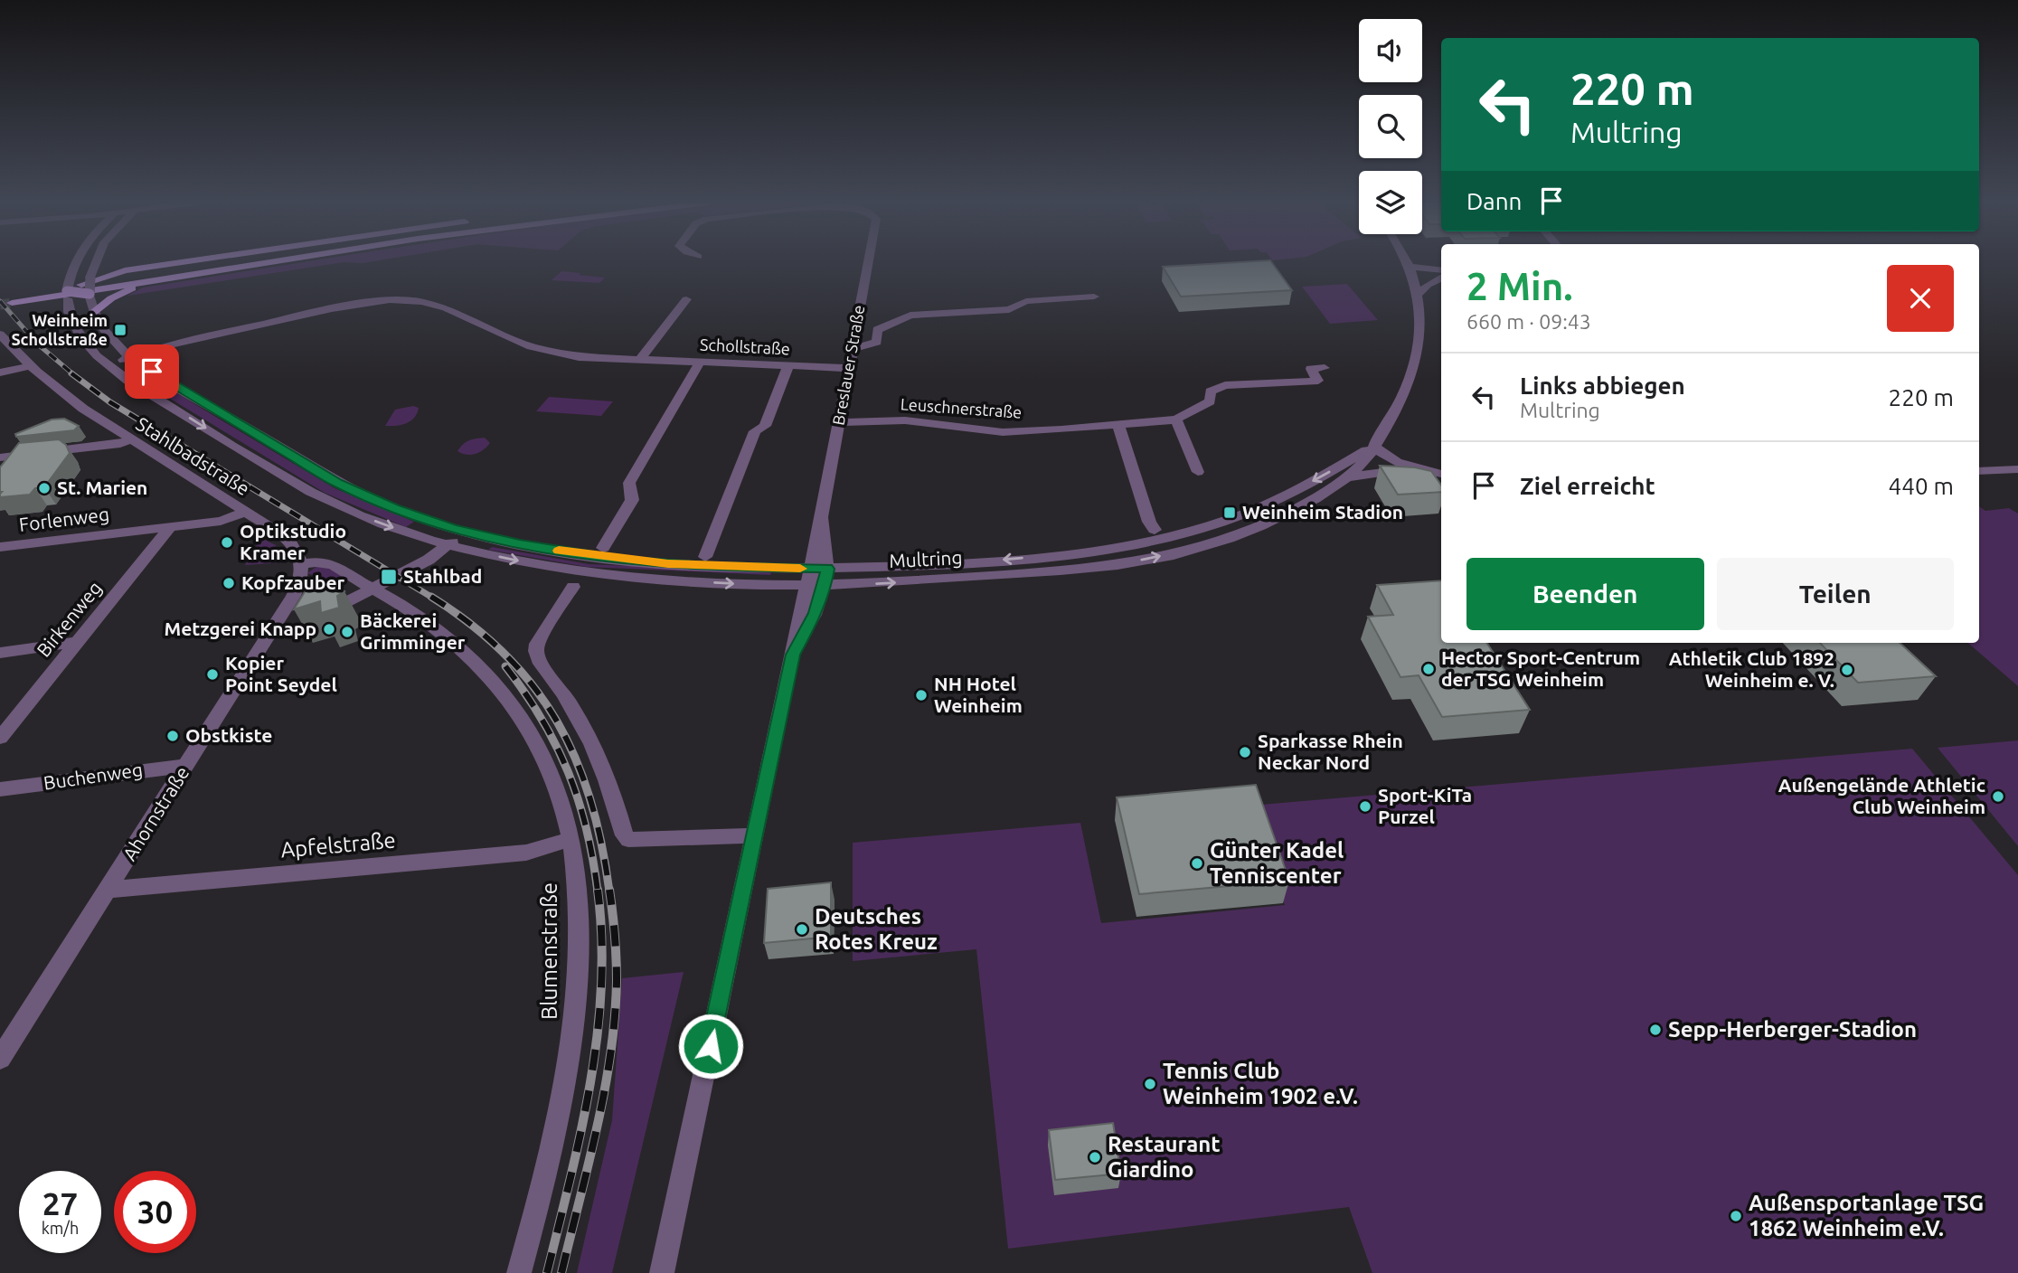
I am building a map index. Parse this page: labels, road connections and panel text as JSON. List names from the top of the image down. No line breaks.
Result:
{"streets":{"street":["Schollstraße","Breslauer Straße","Leuschnerstraße","Stahlbadstraße","Forlenweg","Multring","Birkenweg","Buchenweg","Ahornstraße","Apfelstraße","Blumenstraße"]},"crossings":[["Schollstraße","Breslauer Straße"],["Schollstraße","Multring"],["Breslauer Straße","Leuschnerstraße"],["Breslauer Straße","Multring"],["Stahlbadstraße","Forlenweg"],["Stahlbadstraße","Ahornstraße"],["Stahlbadstraße","Blumenstraße"],["Forlenweg","Birkenweg"],["Buchenweg","Ahornstraße"],["Ahornstraße","Apfelstraße"],["Ahornstraße","Blumenstraße"],["Apfelstraße","Blumenstraße"]],"places":{"transit":["Weinheim Schollstraße","Weinheim Stadion","Stahlbad"],"other":["St. Marien","Optikstudio Kramer","Kopfzauber","Metzgerei Knapp","Bäckerei Grimminger","Hector Sport-Centrum der TSG Weinheim","Athletik Club 1892 Weinheim e. V.","Kopier Point Seydel","NH Hotel Weinheim","Obstkiste","Sparkasse Rhein Neckar Nord","Außengelände Athletic Club Weinheim","Sport-KiTa Purzel","Günter Kadel Tenniscenter","Deutsches Rotes Kreuz","Sepp-Herberger-Stadion","Tennis Club Weinheim 1902 e.V.","Restaurant Giardino","Außensportanlage TSG 1862 Weinheim e.V."]},"page":{"turn":["220 m","Multring"],"then":"Dann","heading":["2 Min.","660 m · 09:43"],"list":[{"name":"Links abbiegen","note":"Multring","value":"220 m"},{"name":"Ziel erreicht","value":"440 m"}],"buttons":["Beenden","Teilen"],"speed":"27 km/h","limit":"30"}}
